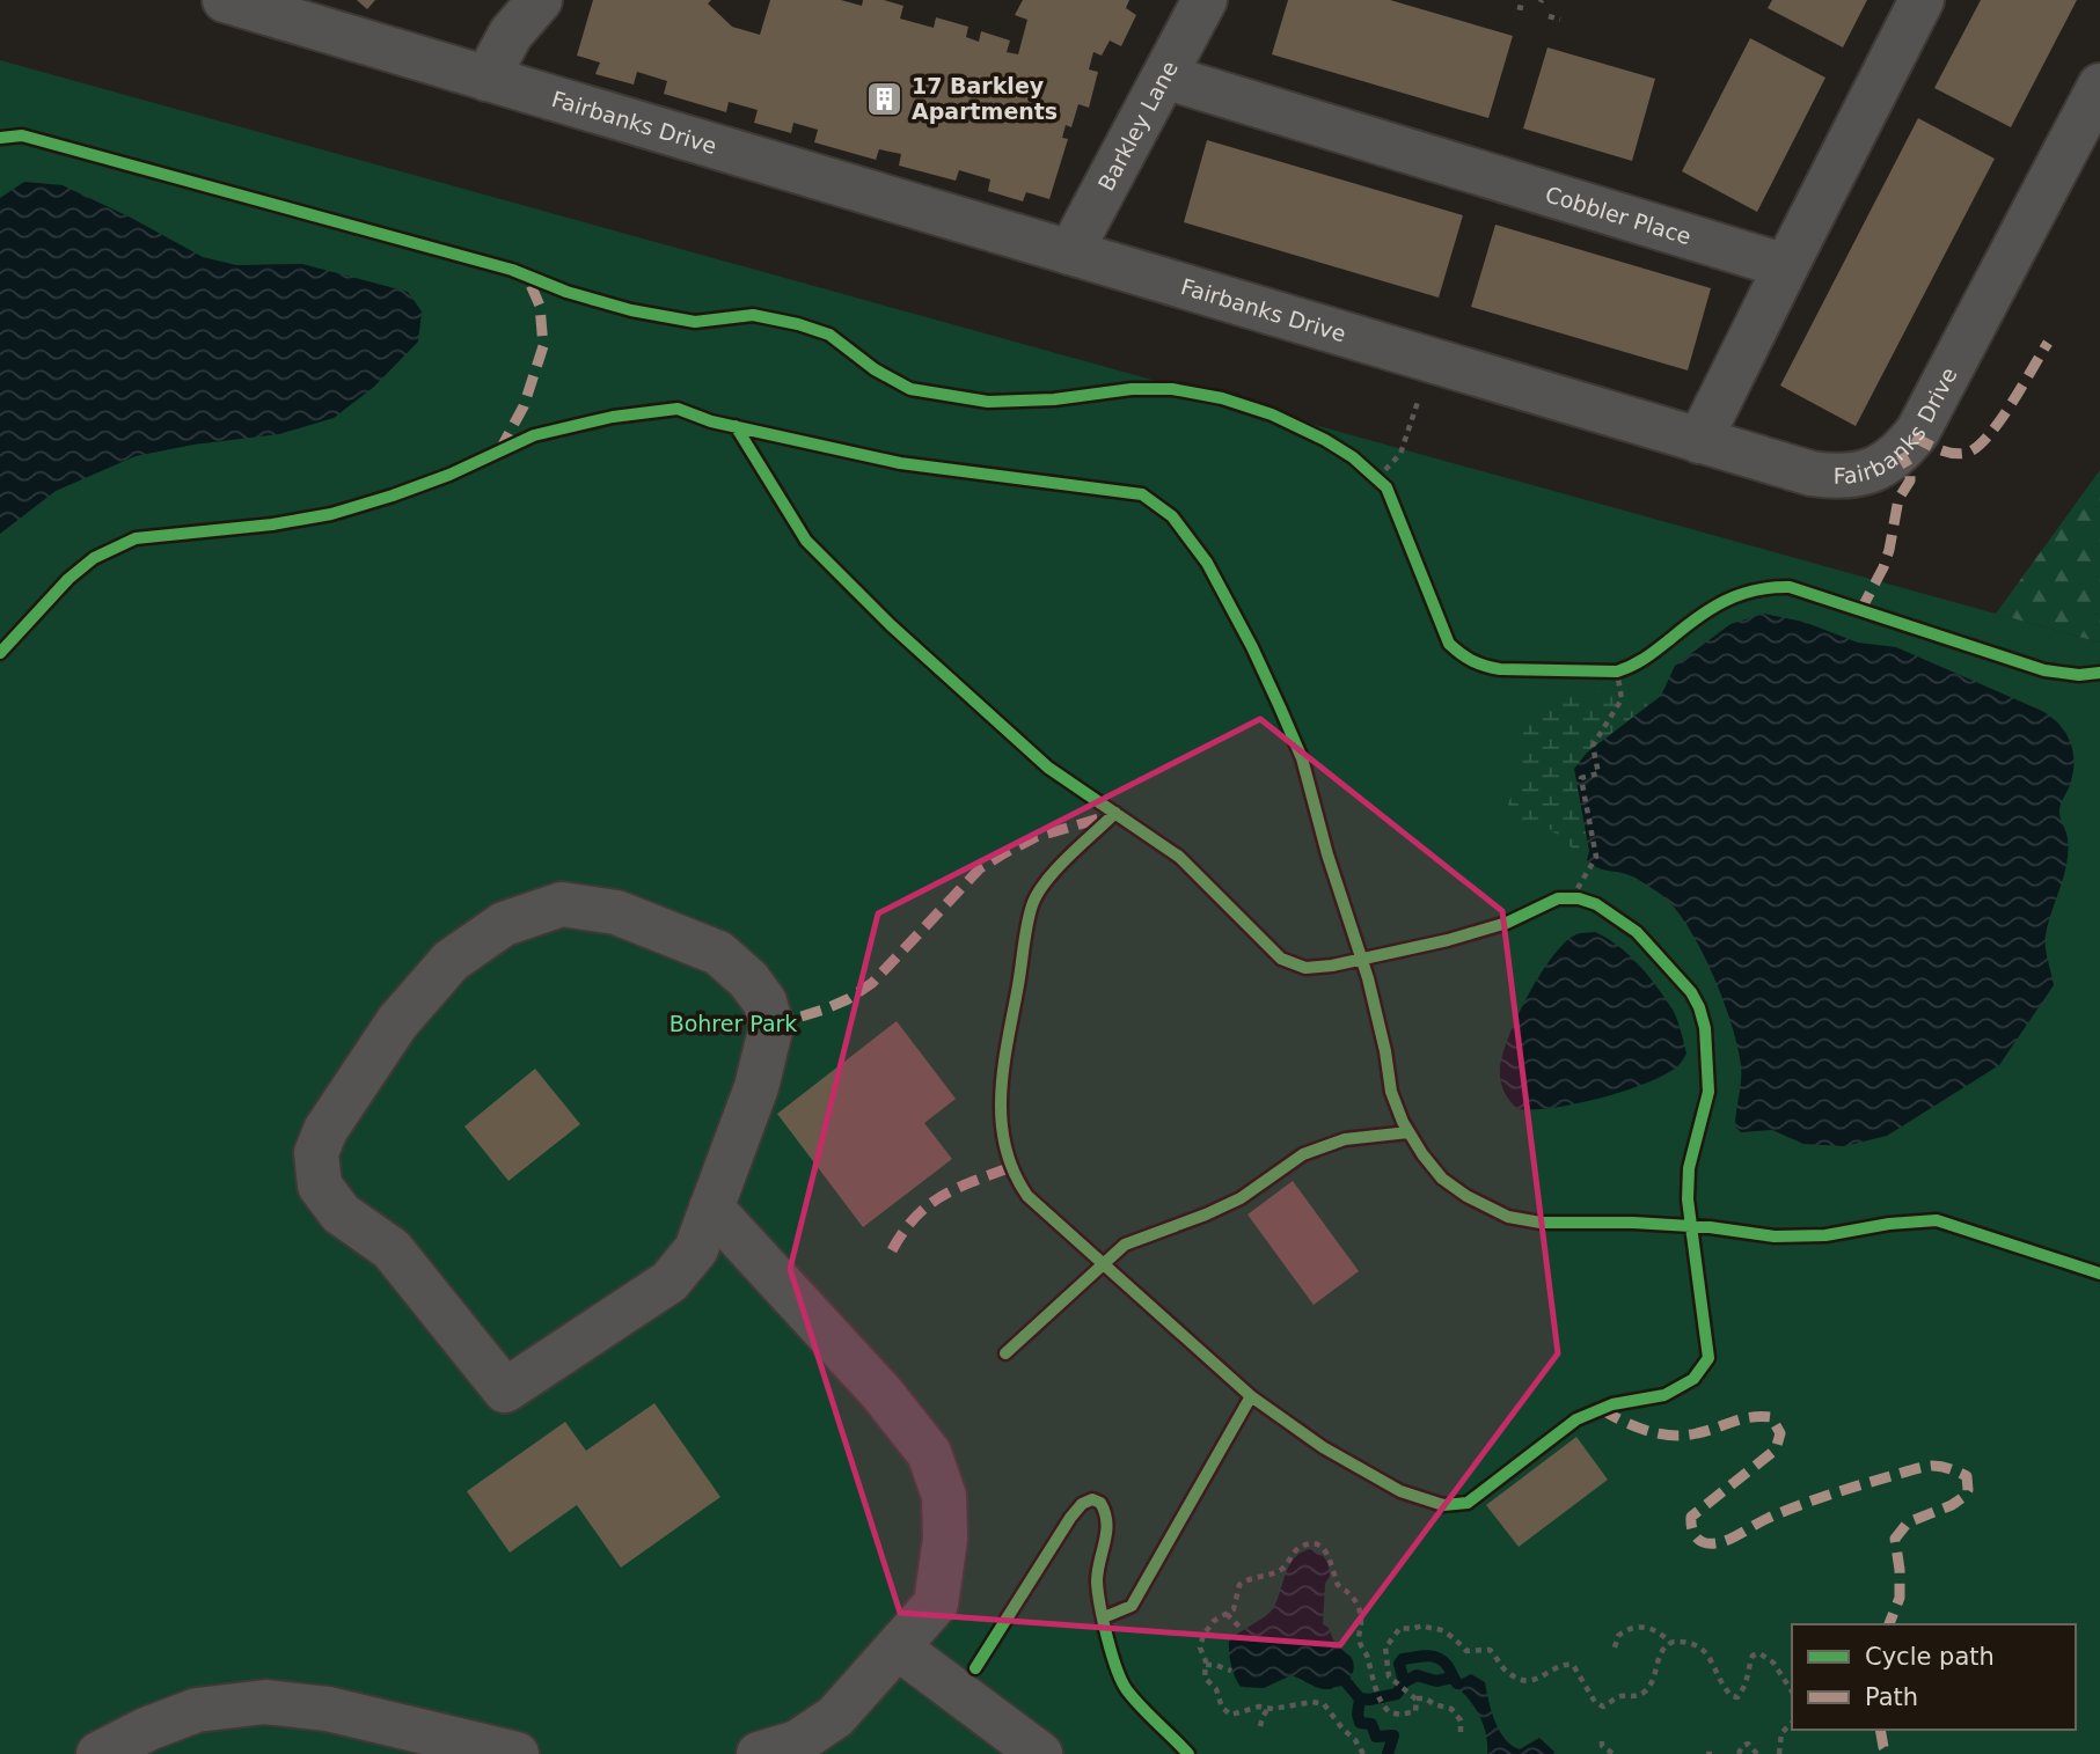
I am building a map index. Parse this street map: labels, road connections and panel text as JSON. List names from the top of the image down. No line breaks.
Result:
{"streets":{"street":["Fairbanks Drive","Barkley Lane","Cobbler Place"]},"crossings":[["Fairbanks Drive","Barkley Lane"],["Barkley Lane","Cobbler Place"]],"parks":["Bohrer Park"],"places":{"building":["17 Barkley Apartments"]},"legend":["Cycle path","Path"]}
